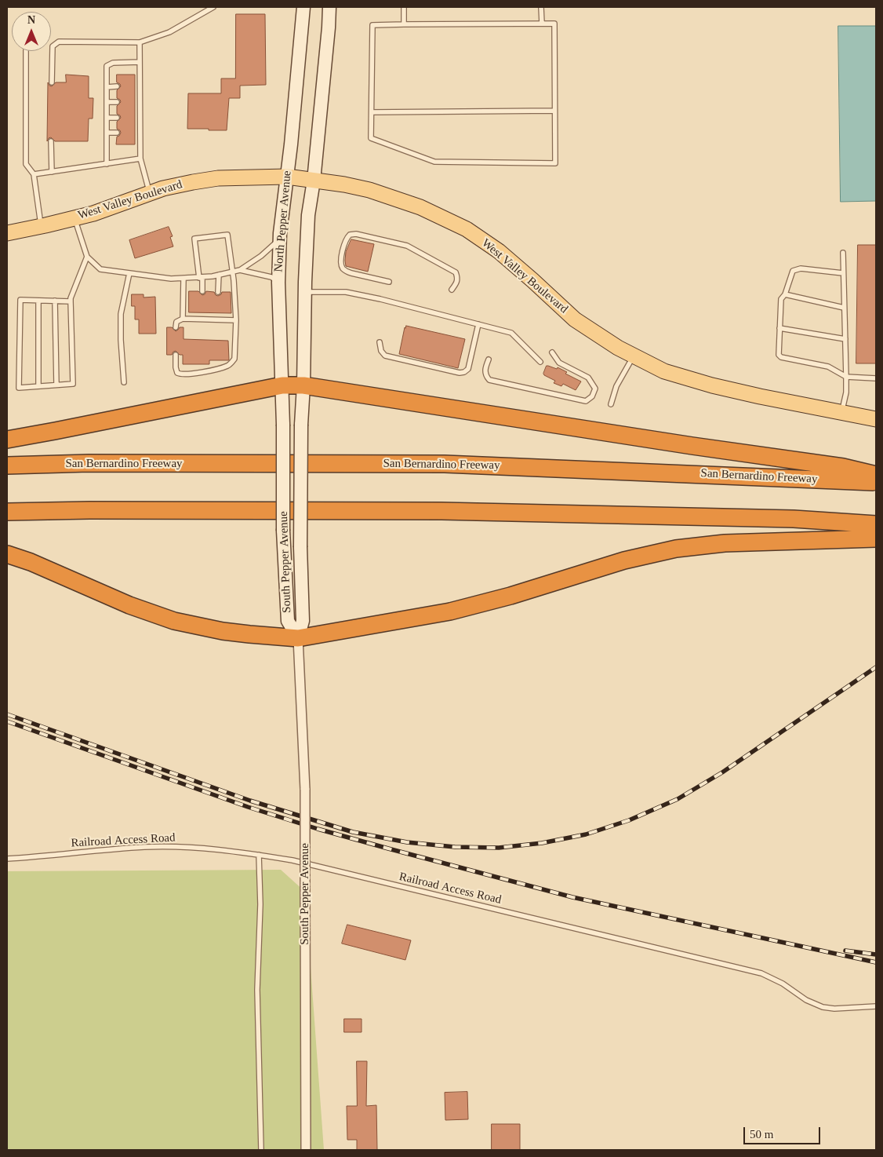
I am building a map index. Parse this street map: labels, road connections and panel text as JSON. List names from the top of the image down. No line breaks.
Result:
{"streets":{"highway":["San Bernardino Freeway"],"main road":["West Valley Boulevard","North Pepper Avenue","South Pepper Avenue"],"lane":["Railroad Access Road"]},"crossings":[["West Valley Boulevard","North Pepper Avenue"],["North Pepper Avenue","South Pepper Avenue"]],"scale_bar":"50 m","north":"top"}
